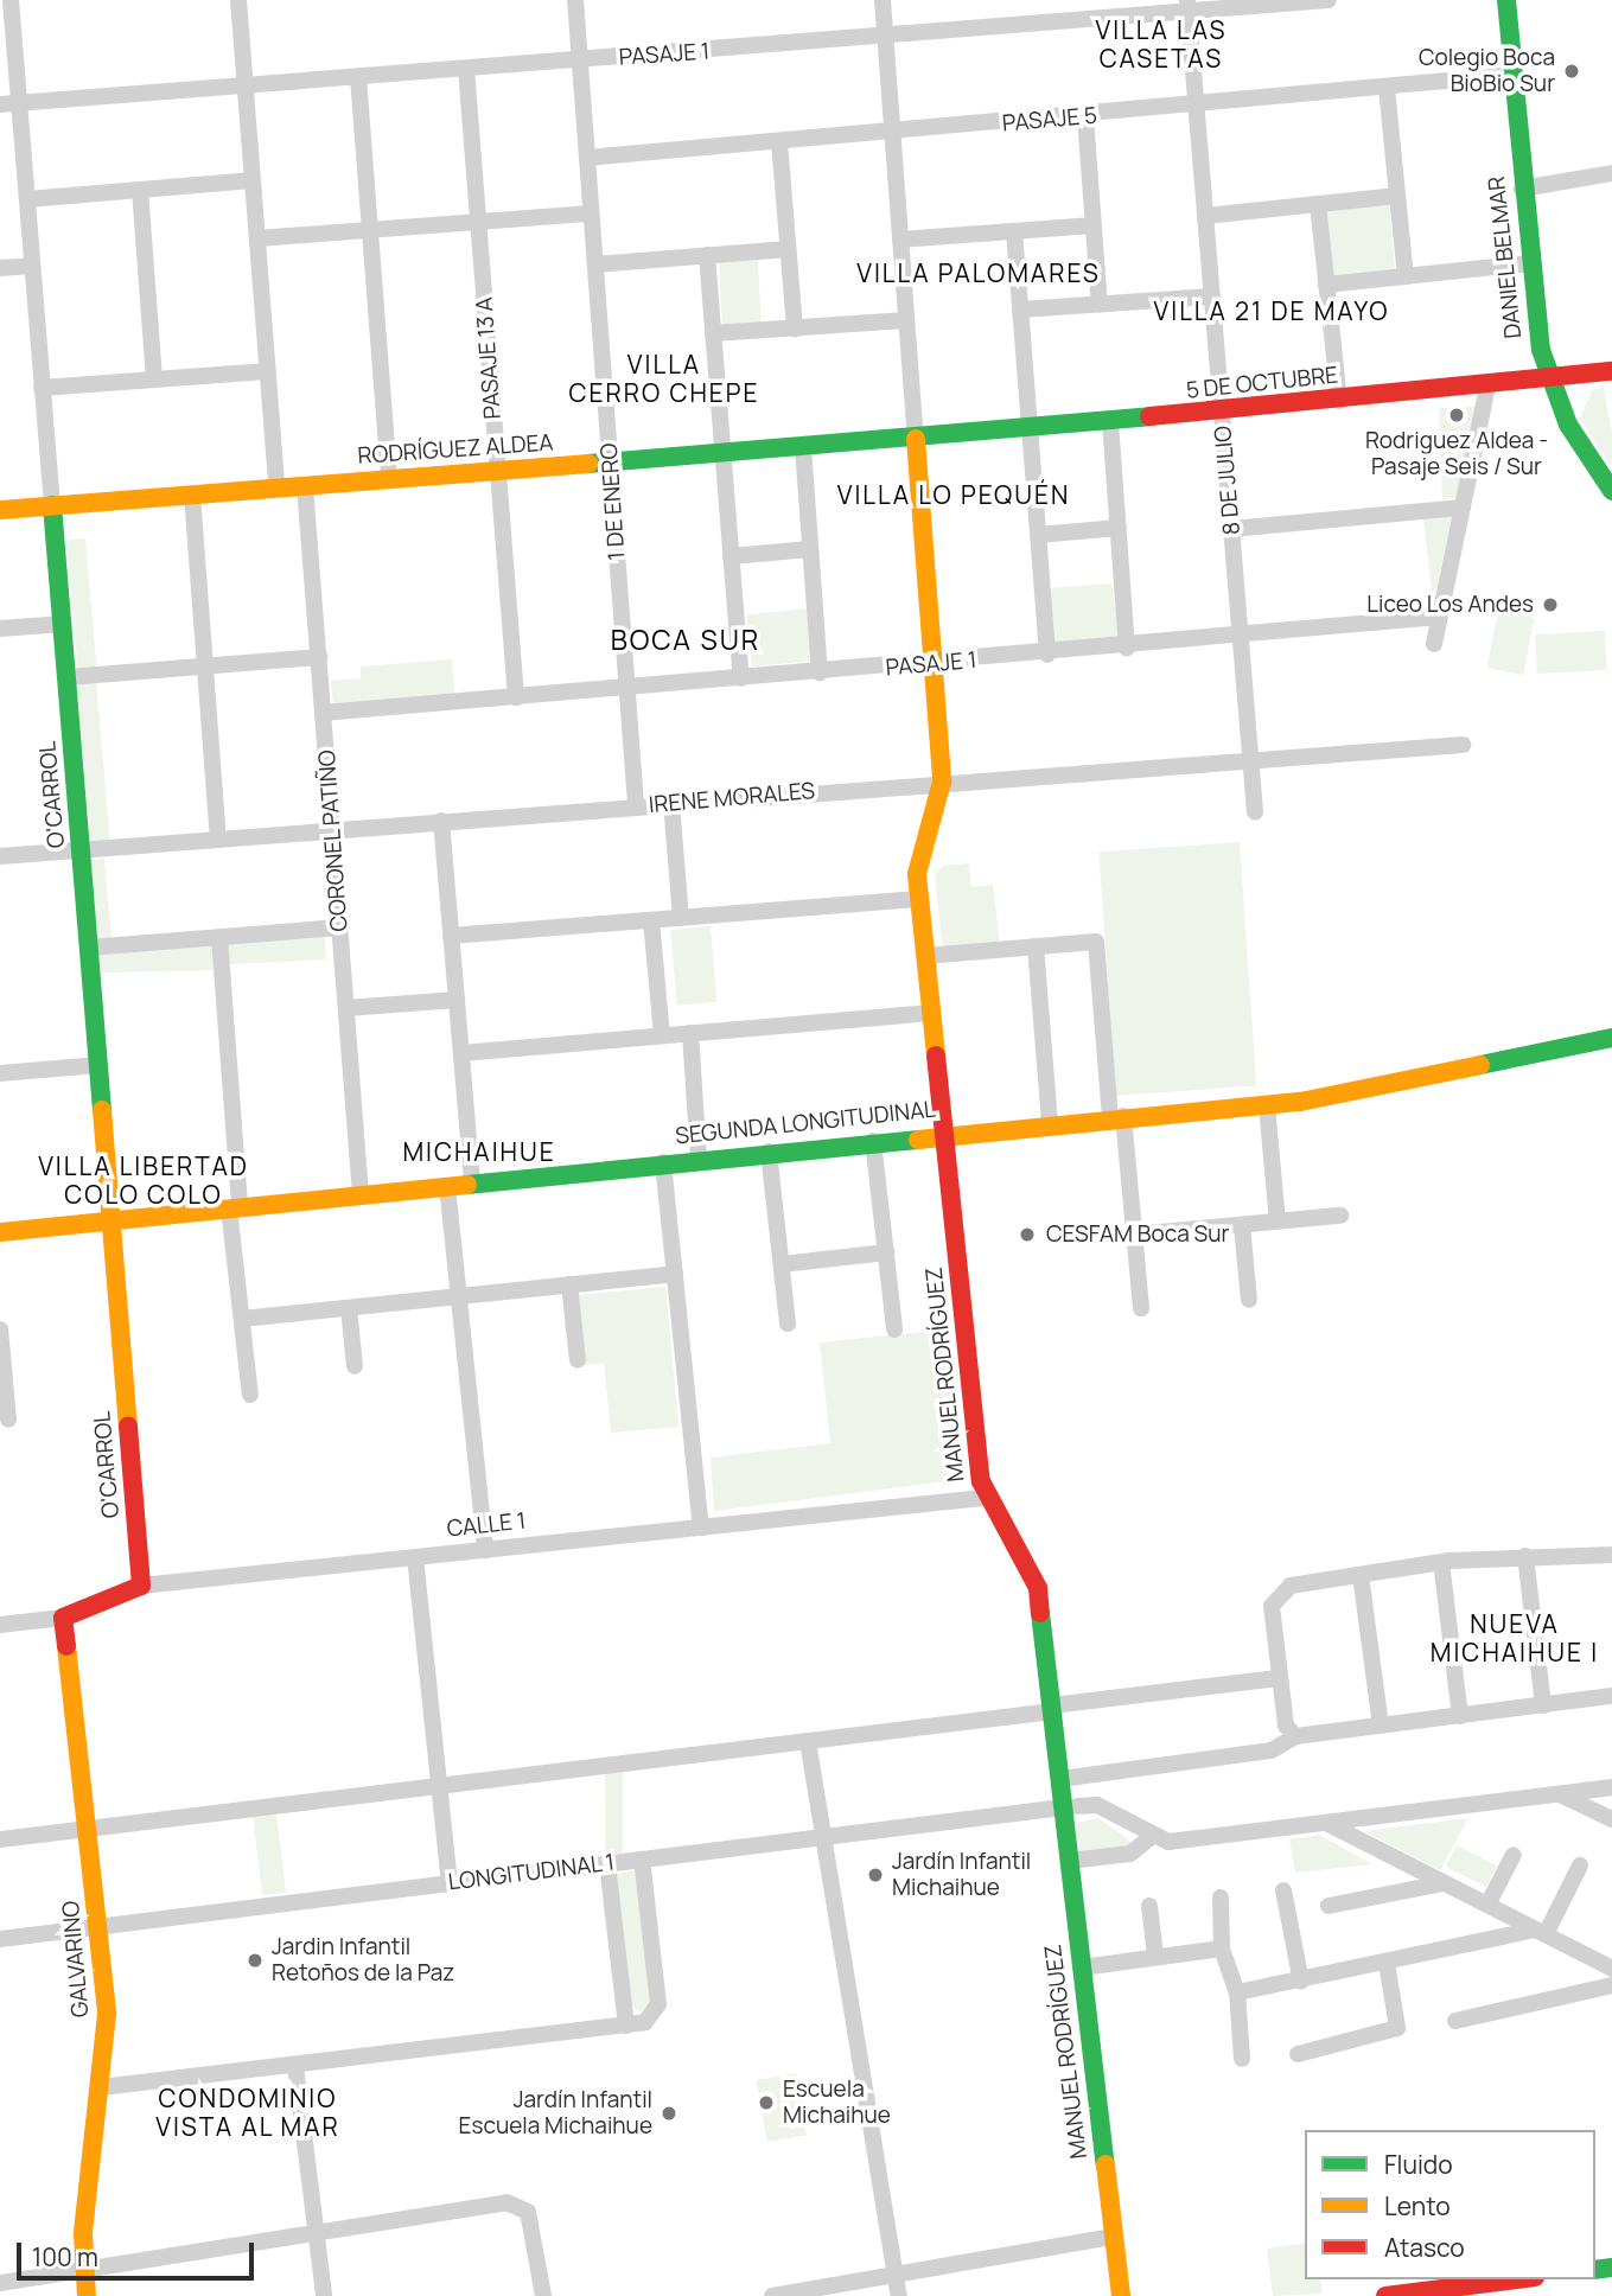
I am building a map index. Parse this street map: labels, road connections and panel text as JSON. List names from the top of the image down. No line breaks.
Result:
{"streets":{"street":["PASAJE 1","PASAJE 5","DANIEL BELMAR","PASAJE 13 A","5 DE OCTUBRE","RODRÍGUEZ ALDEA","8 DE JULIO","1 DE ENERO","O'CARROL","IRENE MORALES","CORONEL PATIÑO","SEGUNDA LONGITUDINAL","MANUEL RODRÍGUEZ","CALLE 1","LONGITUDINAL 1","GALVARINO"]},"crossings":[["PASAJE 1","PASAJE 13 A"],["PASAJE 1","8 DE JULIO"],["PASAJE 1","1 DE ENERO"],["PASAJE 1","O'CARROL"],["PASAJE 1","CORONEL PATIÑO"],["PASAJE 5","DANIEL BELMAR"],["PASAJE 5","8 DE JULIO"],["PASAJE 5","1 DE ENERO"],["DANIEL BELMAR","5 DE OCTUBRE"],["PASAJE 13 A","RODRÍGUEZ ALDEA"],["5 DE OCTUBRE","RODRÍGUEZ ALDEA"],["5 DE OCTUBRE","8 DE JULIO"],["RODRÍGUEZ ALDEA","1 DE ENERO"],["RODRÍGUEZ ALDEA","O'CARROL"],["RODRÍGUEZ ALDEA","CORONEL PATIÑO"],["8 DE JULIO","IRENE MORALES"],["1 DE ENERO","IRENE MORALES"],["O'CARROL","IRENE MORALES"],["O'CARROL","SEGUNDA LONGITUDINAL"],["O'CARROL","CALLE 1"],["IRENE MORALES","CORONEL PATIÑO"],["IRENE MORALES","MANUEL RODRÍGUEZ"],["CORONEL PATIÑO","SEGUNDA LONGITUDINAL"],["SEGUNDA LONGITUDINAL","MANUEL RODRÍGUEZ"],["MANUEL RODRÍGUEZ","CALLE 1"],["MANUEL RODRÍGUEZ","LONGITUDINAL 1"],["CALLE 1","GALVARINO"],["LONGITUDINAL 1","GALVARINO"]],"districts":["VILLA LAS CASETAS","VILLA PALOMARES","VILLA 21 DE MAYO","VILLA CERRO CHEPE","VILLA LO PEQUÉN","BOCA SUR","MICHAIHUE","VILLA LIBERTAD COLO COLO","NUEVA MICHAIHUE I","CONDOMINIO VISTA AL MAR"],"places":["Colegio Boca BioBio Sur","Rodriguez Aldea - Pasaje Seis / Sur","Liceo Los Andes","CESFAM Boca Sur","Jardín Infantil Michaihue","Jardin Infantil Retoños de la Paz","Escuela Michaihue","Jardín Infantil Escuela Michaihue"],"legend":["Fluido","Lento","Atasco"],"scale_bar":"100 m"}
